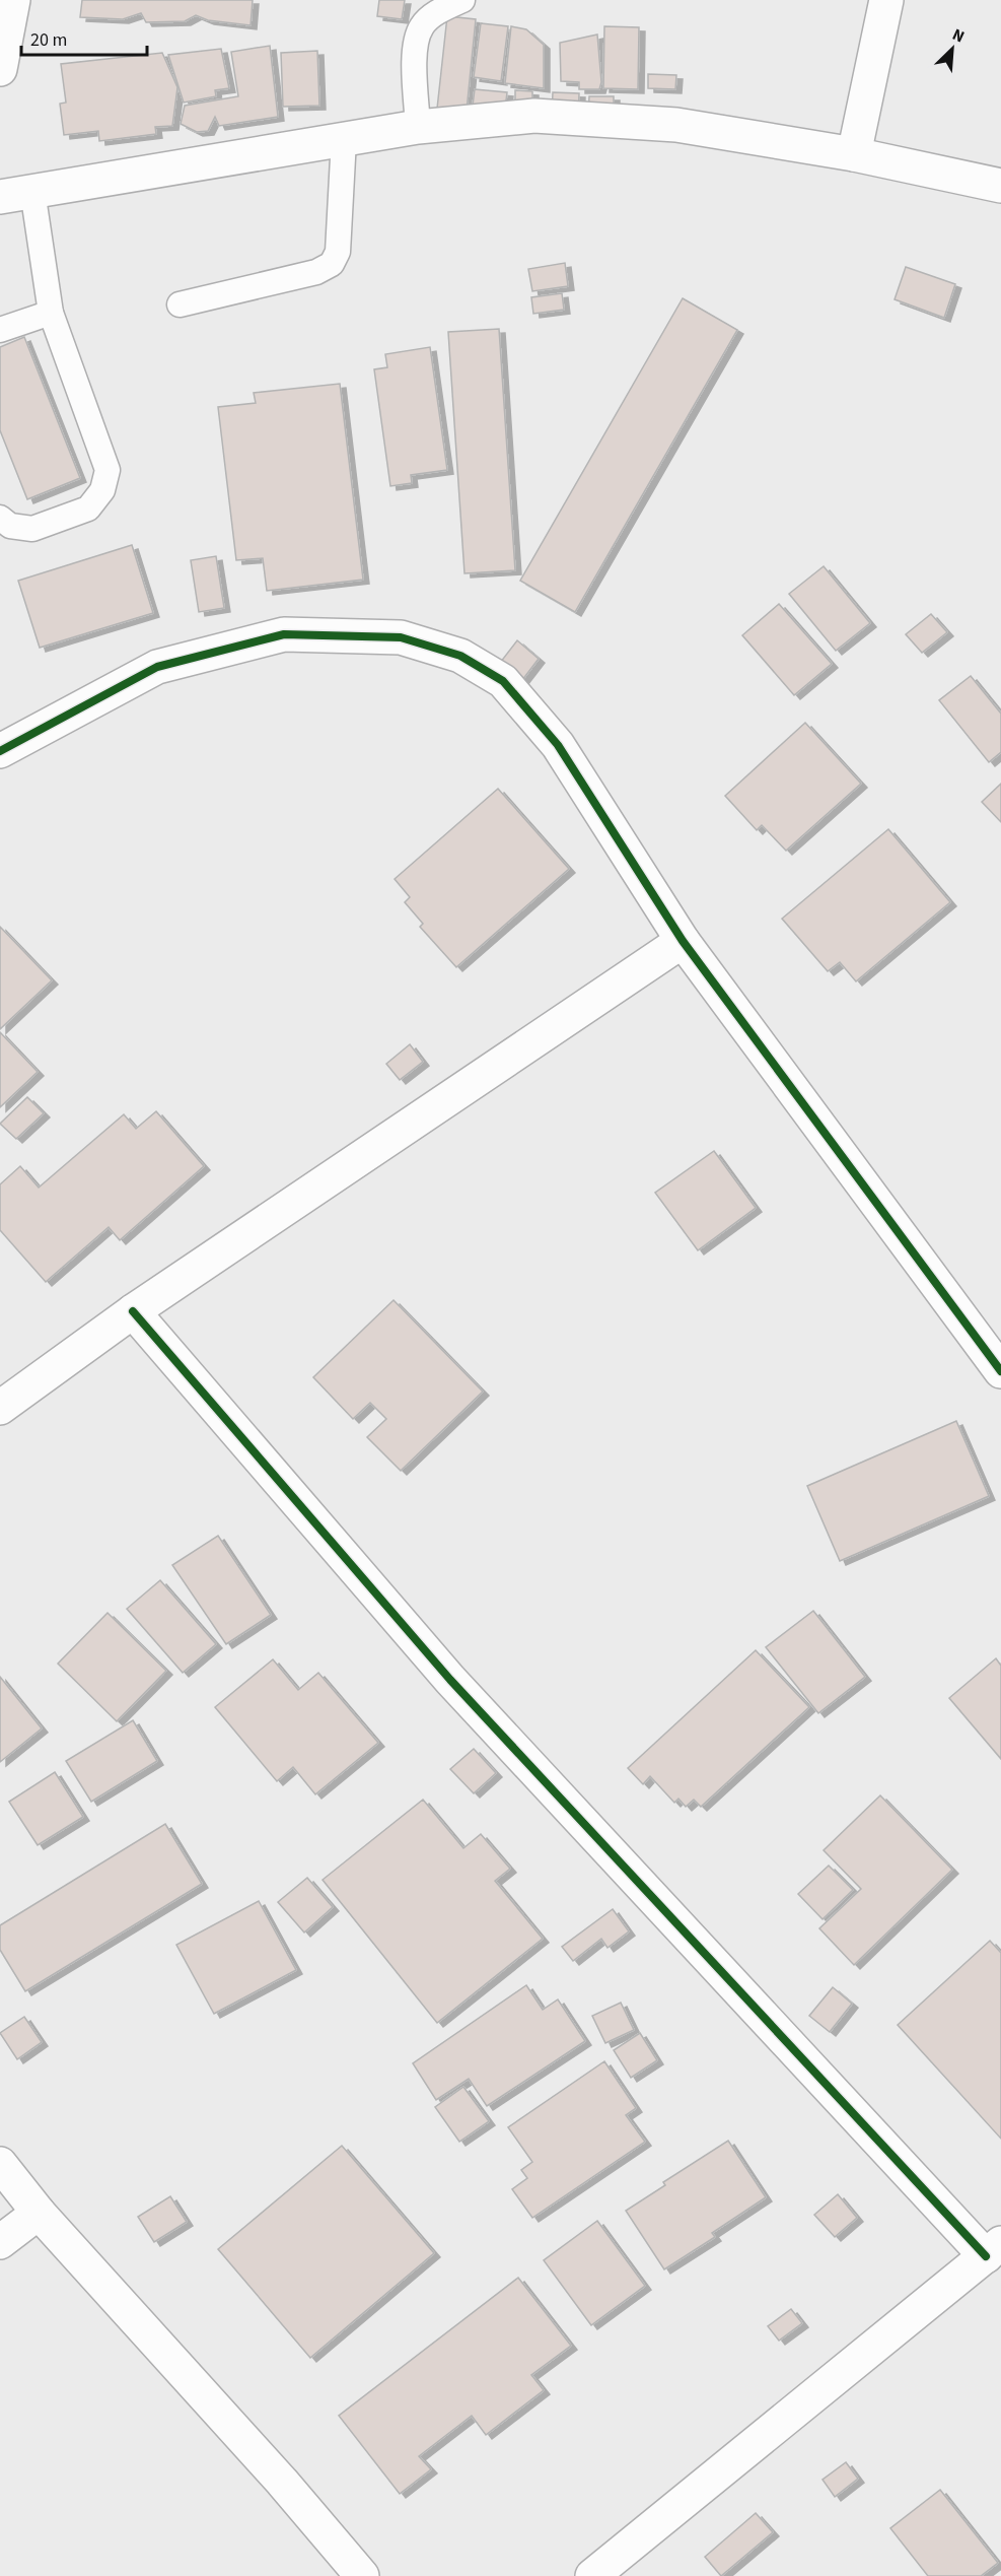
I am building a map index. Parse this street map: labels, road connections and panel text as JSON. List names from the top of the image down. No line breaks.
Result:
{"scale_bar":"20 m","north":"top right"}
